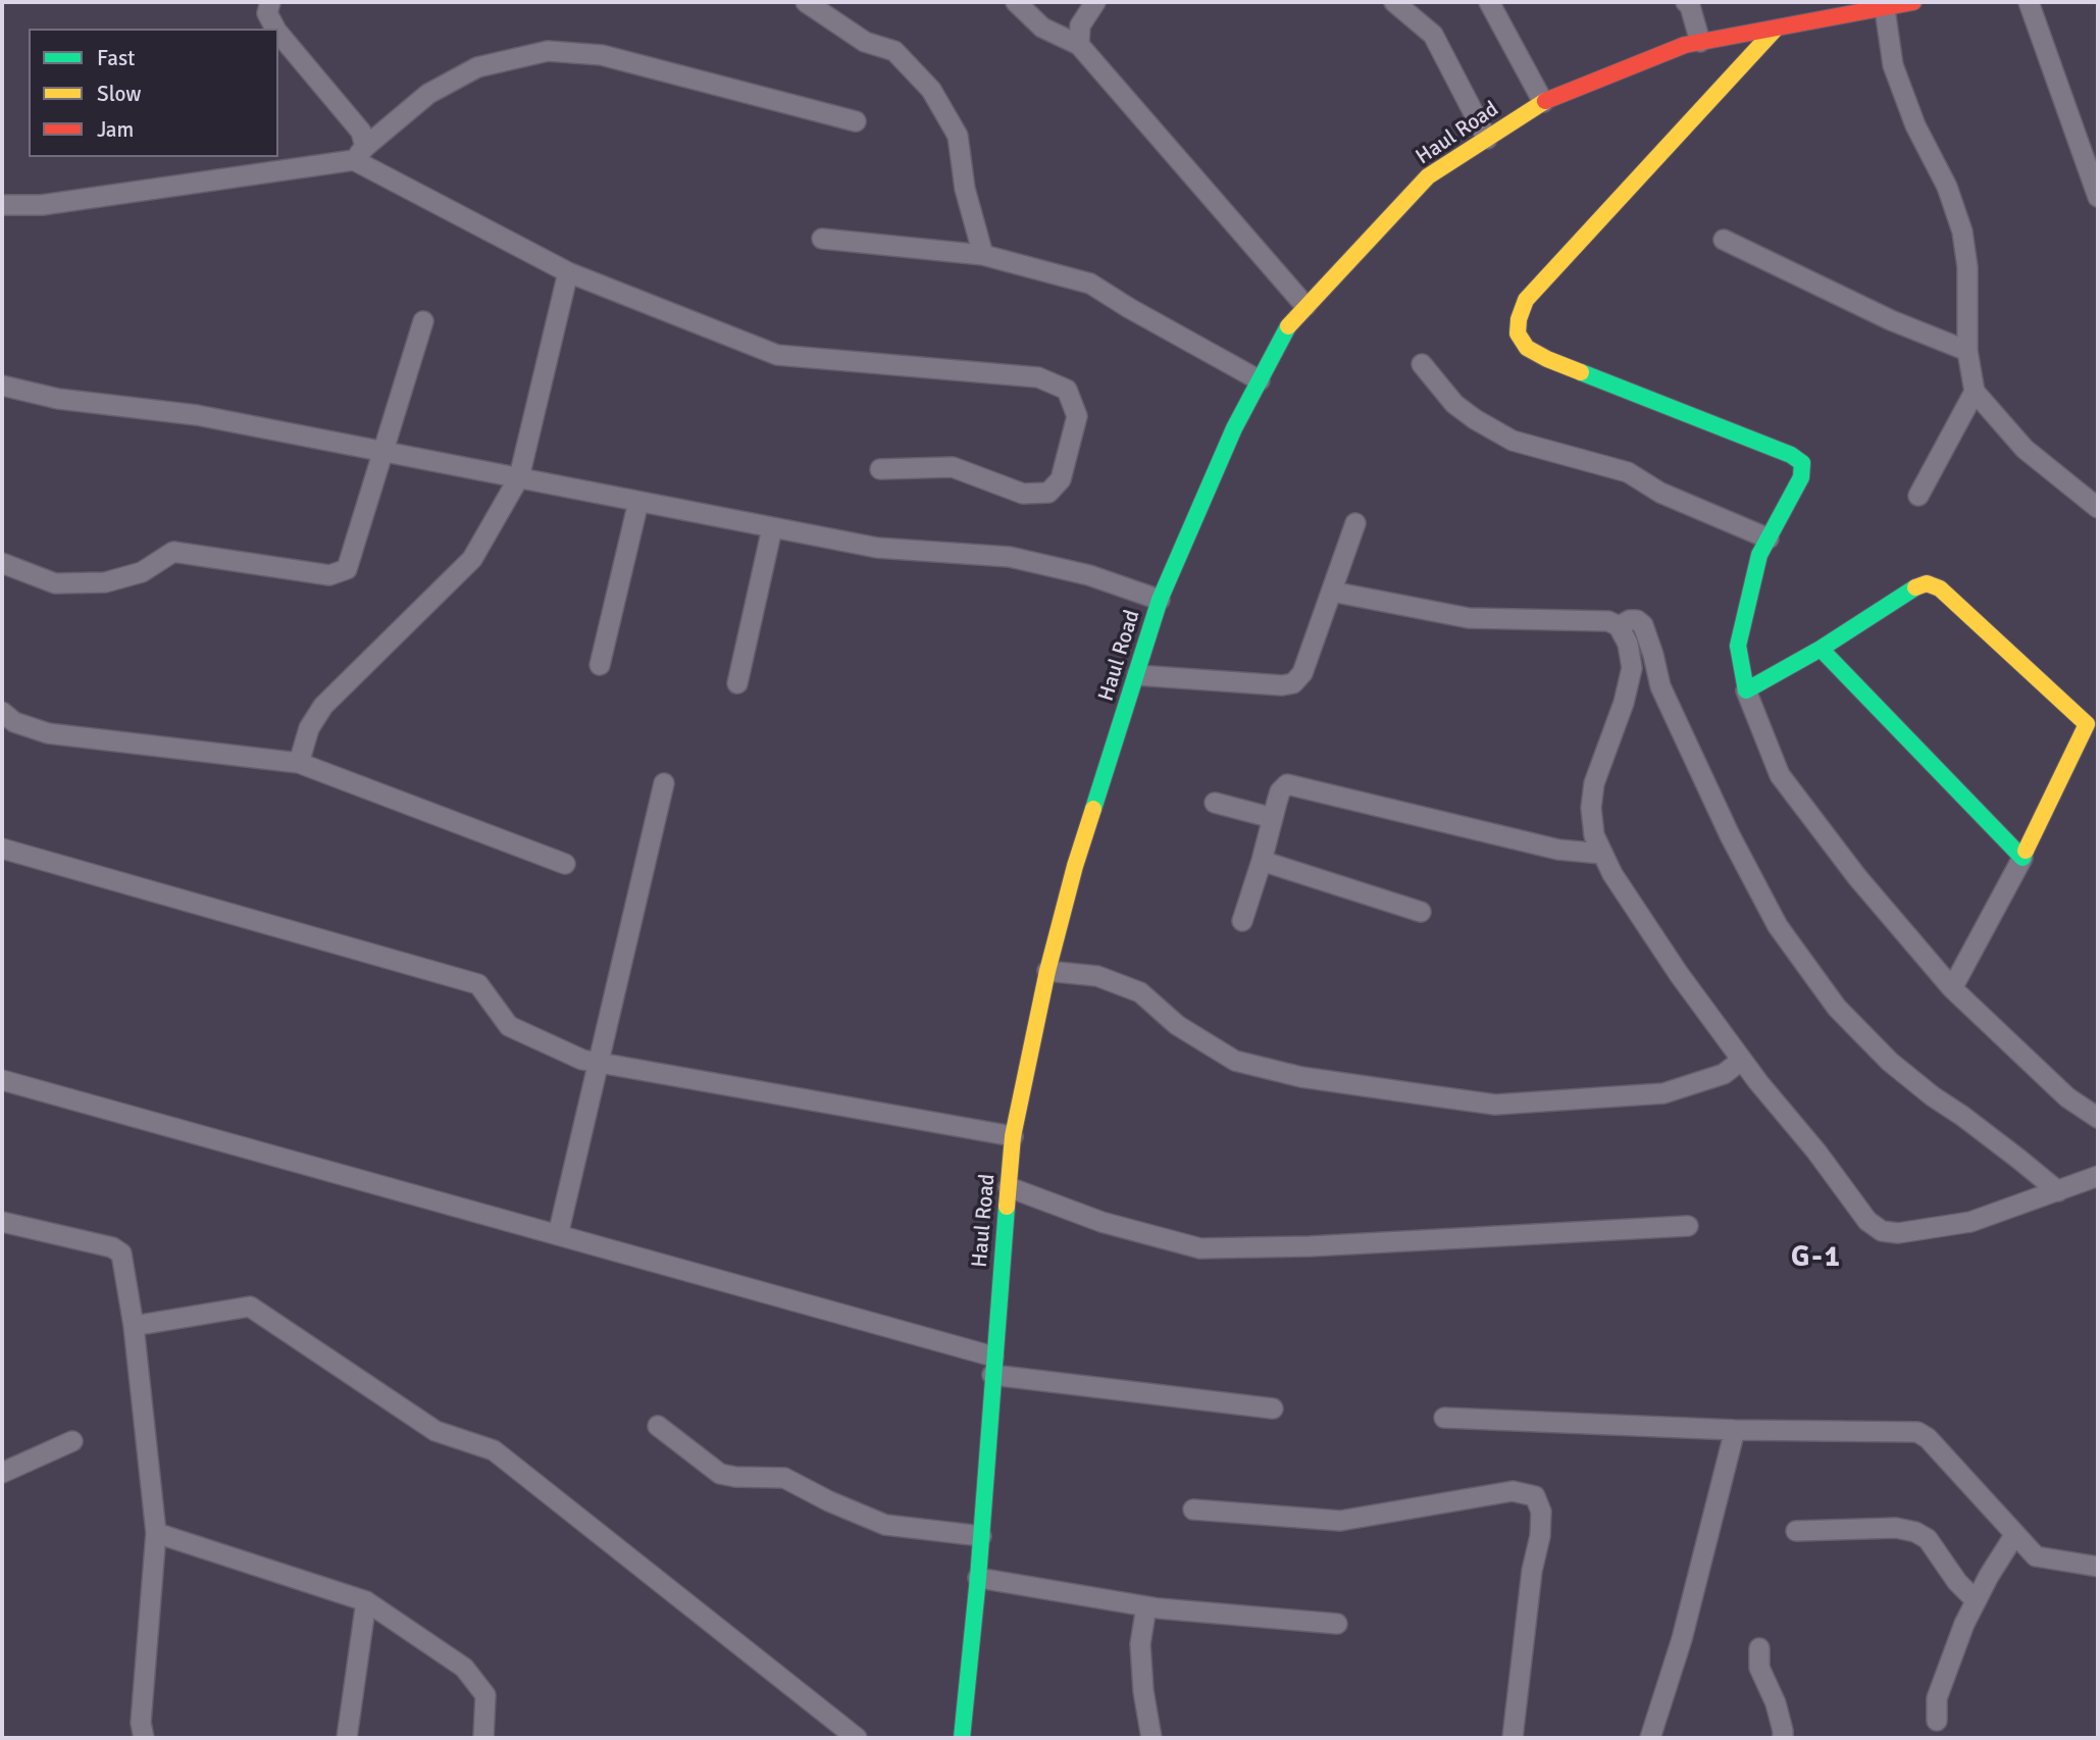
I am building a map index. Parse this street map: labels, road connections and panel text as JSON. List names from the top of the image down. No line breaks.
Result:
{"streets":{"main road":["Haul Road"]},"districts":["G-1"],"legend":["Fast","Slow","Jam"]}
